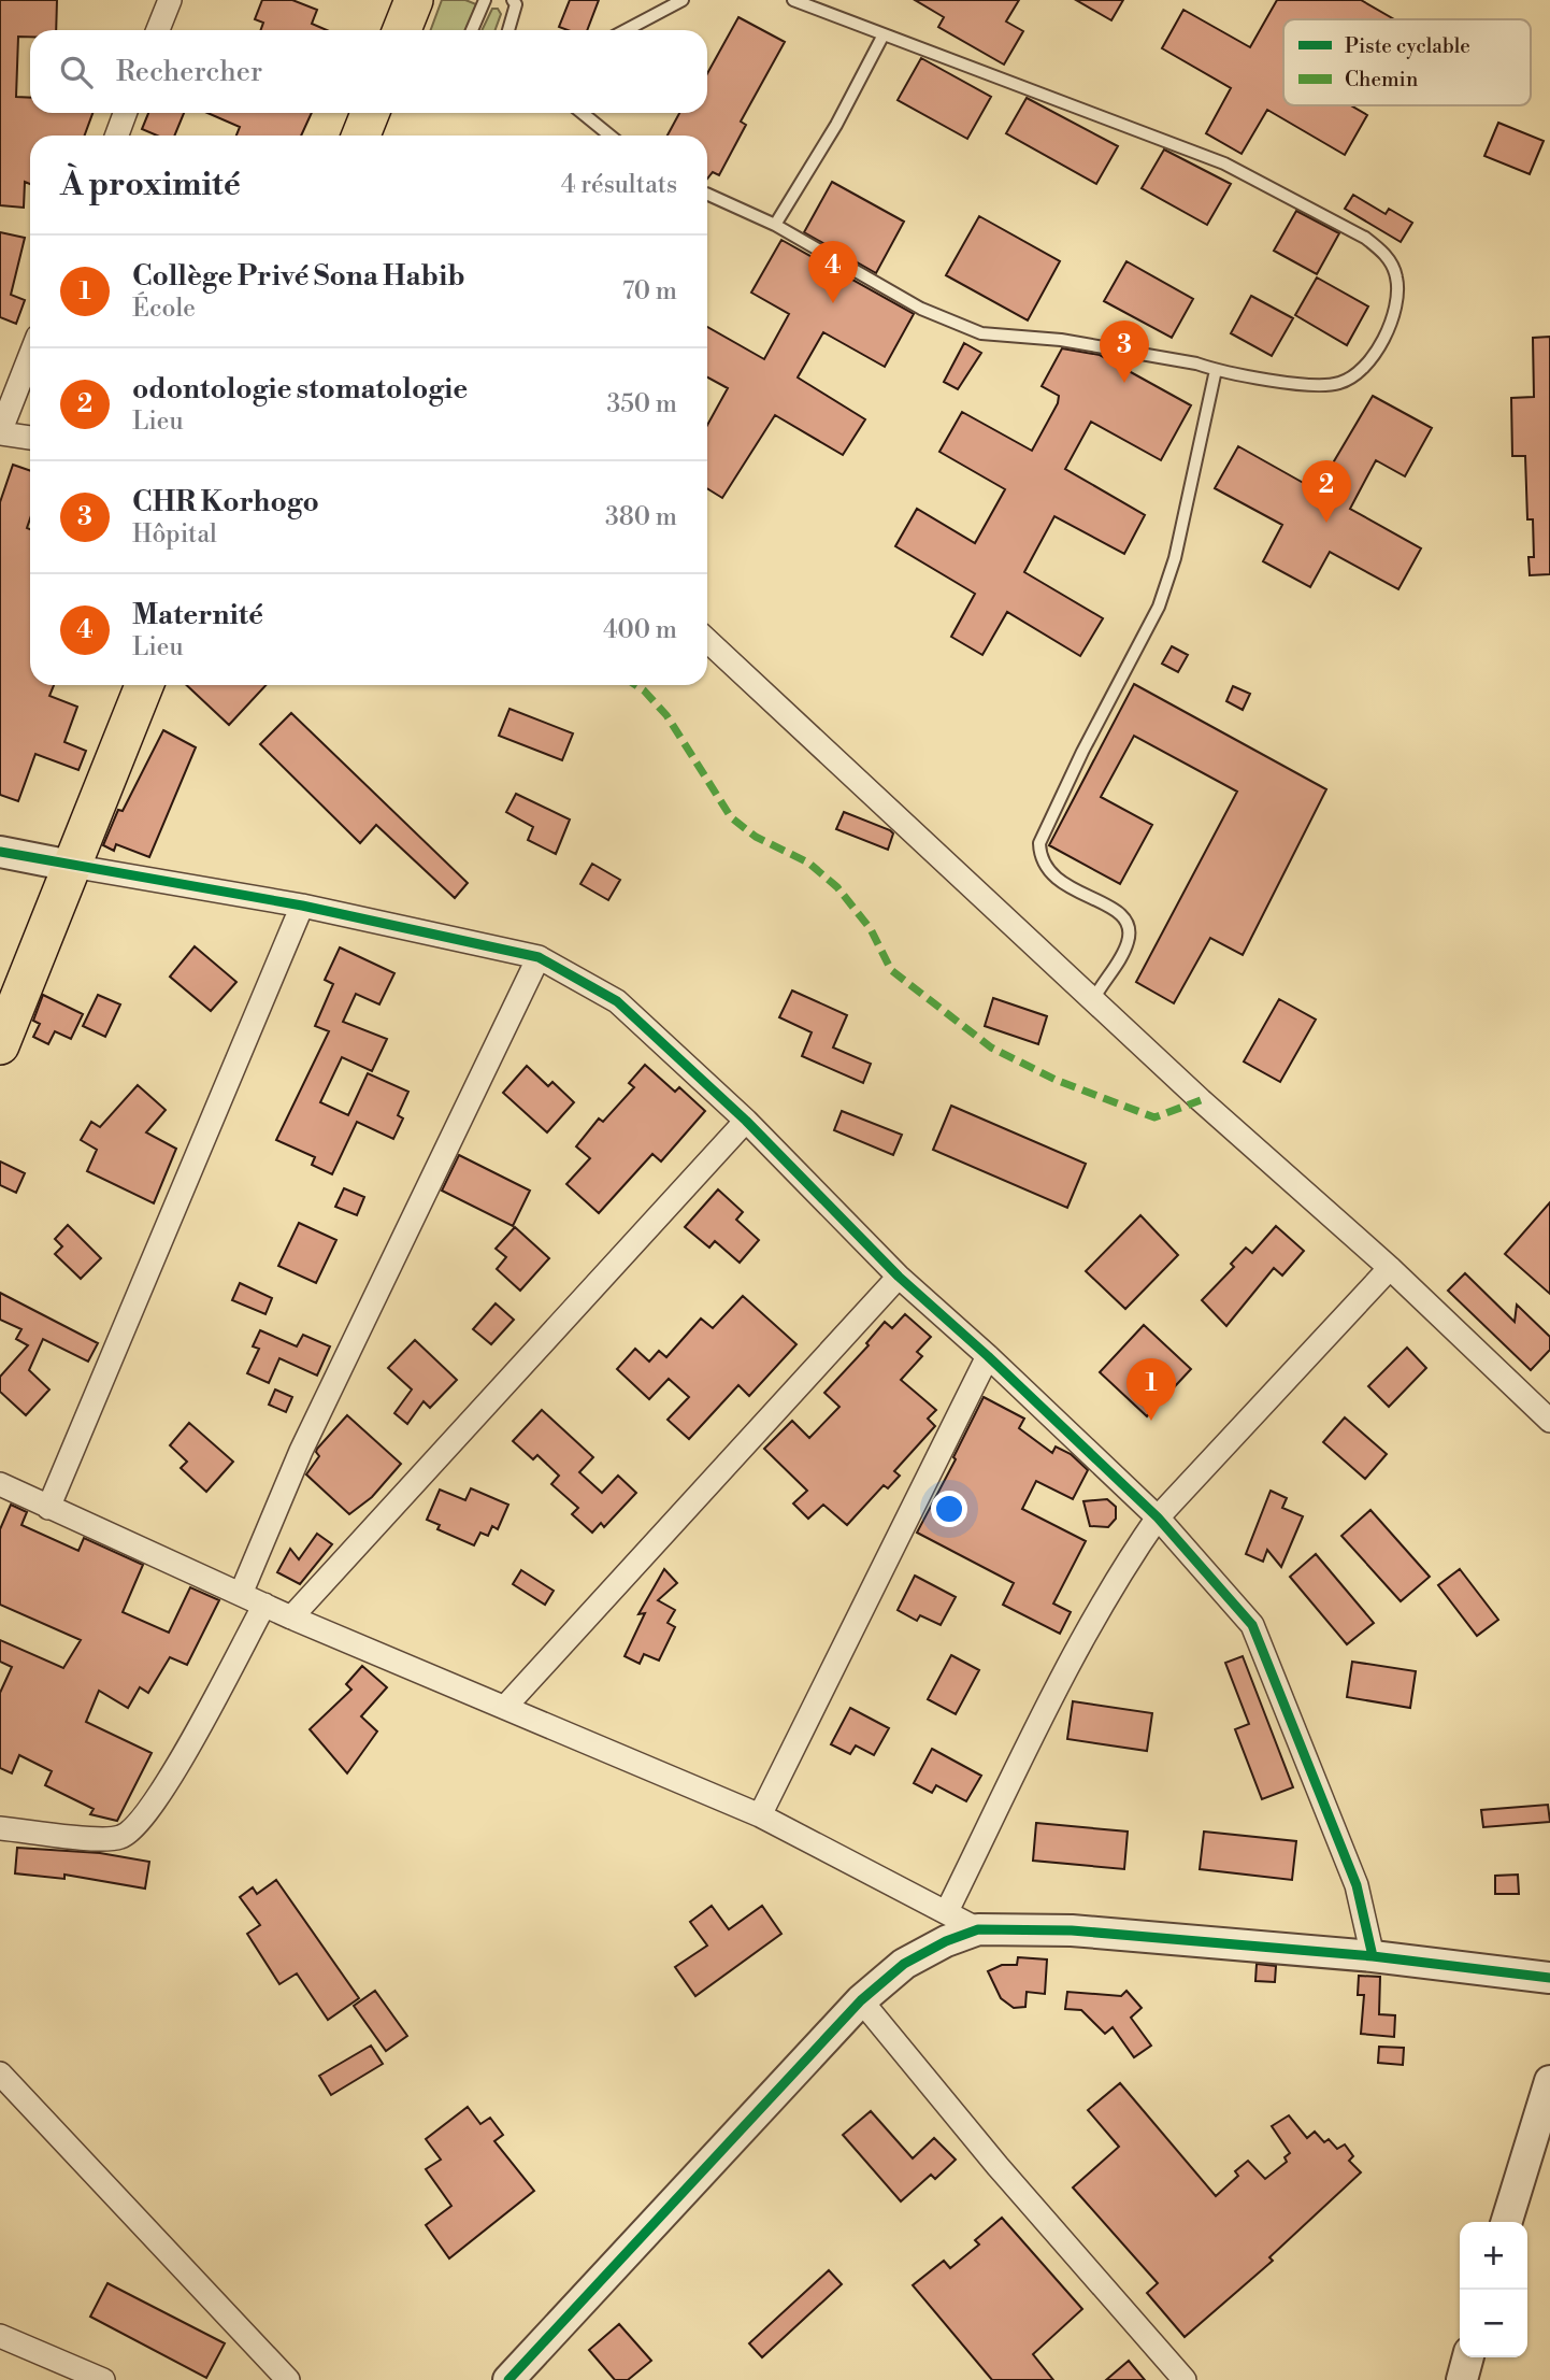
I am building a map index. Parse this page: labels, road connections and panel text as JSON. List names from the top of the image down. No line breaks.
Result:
{"legend":["Piste cyclable","Chemin"],"page":{"search":"Rechercher","heading":["À proximité","4 résultats"],"list":[{"mark":"1","name":"Collège Privé Sona Habib","note":"École","value":"70 m"},{"mark":"2","name":"odontologie stomatologie","note":"Lieu","value":"350 m"},{"mark":"3","name":"CHR Korhogo","note":"Hôpital","value":"380 m"},{"mark":"4","name":"Maternité","note":"Lieu","value":"400 m"}],"pins":["4","3","2","1"],"map_buttons":["+","−"]}}
